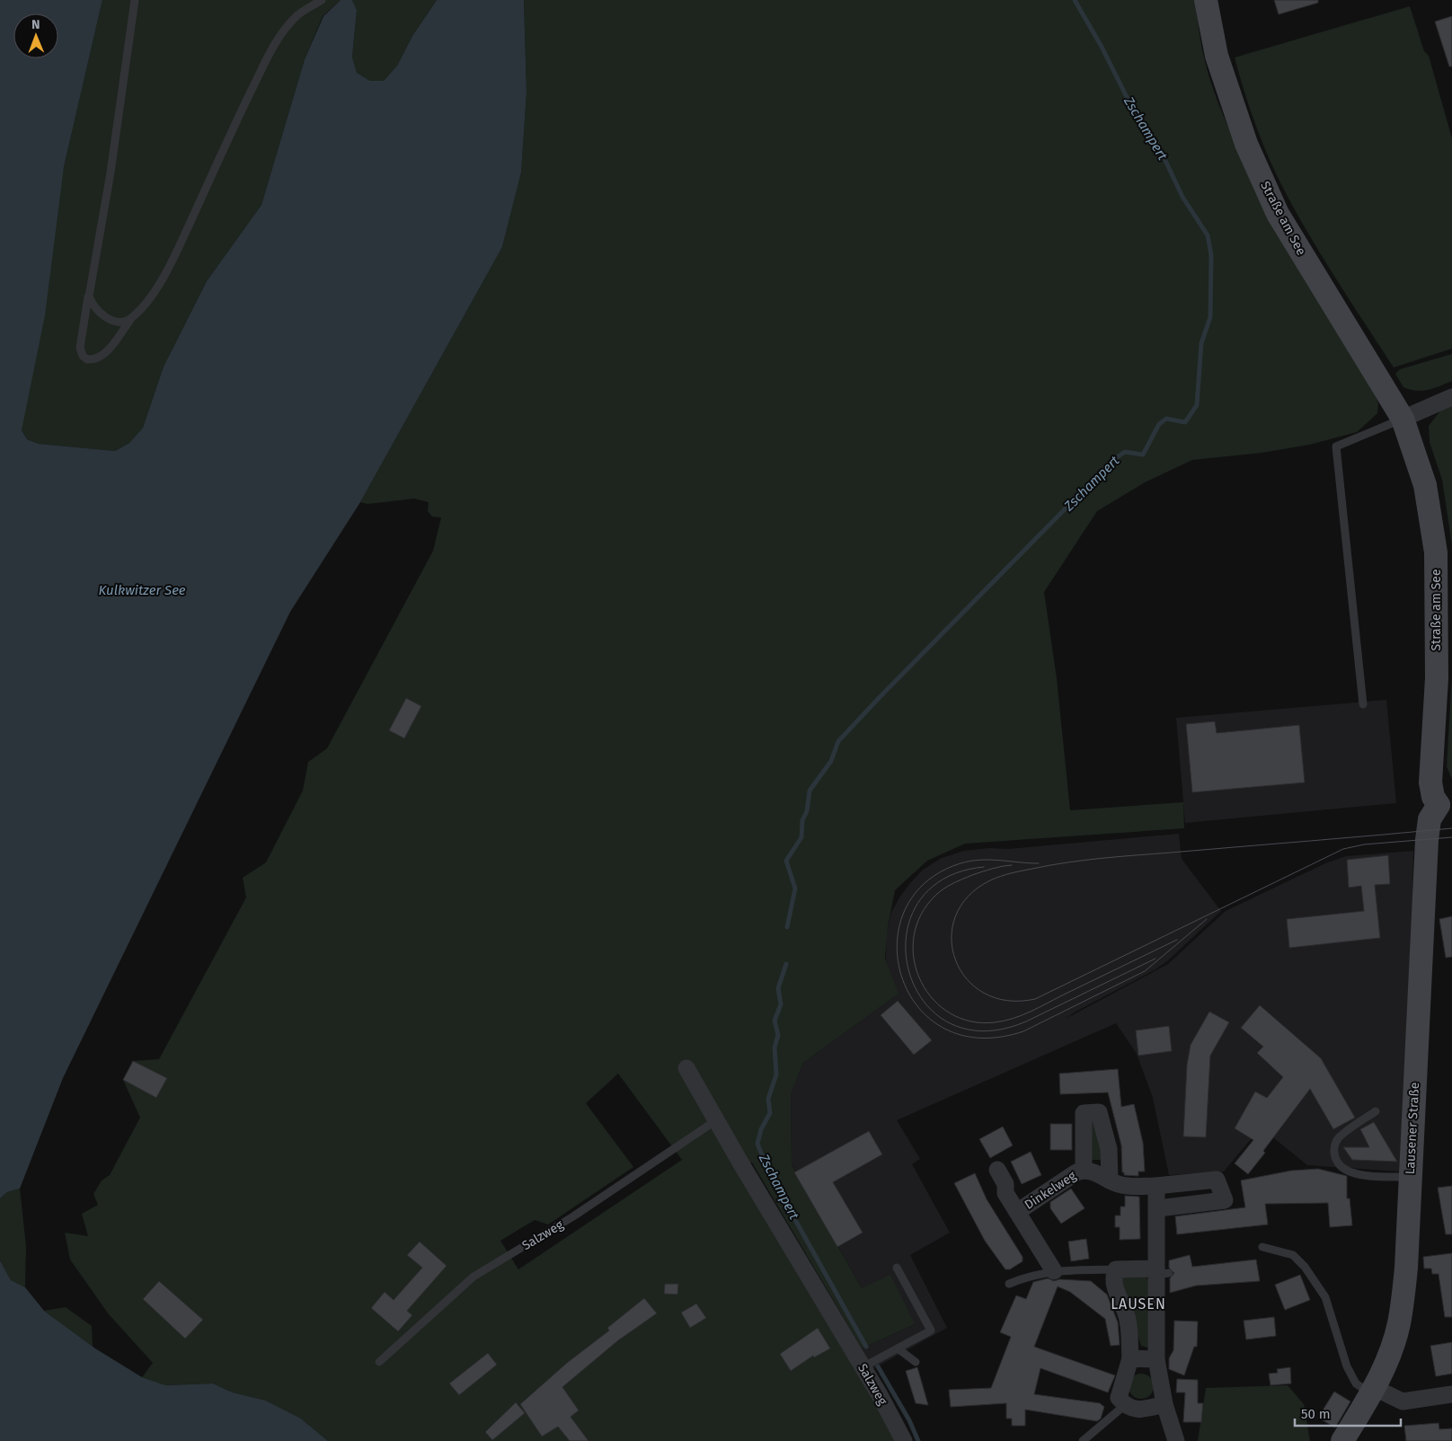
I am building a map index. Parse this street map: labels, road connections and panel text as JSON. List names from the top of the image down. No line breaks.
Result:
{"streets":{"main road":["Straße am See","Lausener Straße"],"street":["Dinkelweg","Salzweg"]},"crossings":[["Straße am See","Lausener Straße"]],"districts":["LAUSEN"],"water":["Zschampert","Kulkwitzer See"],"scale_bar":"50 m","north":"top"}
